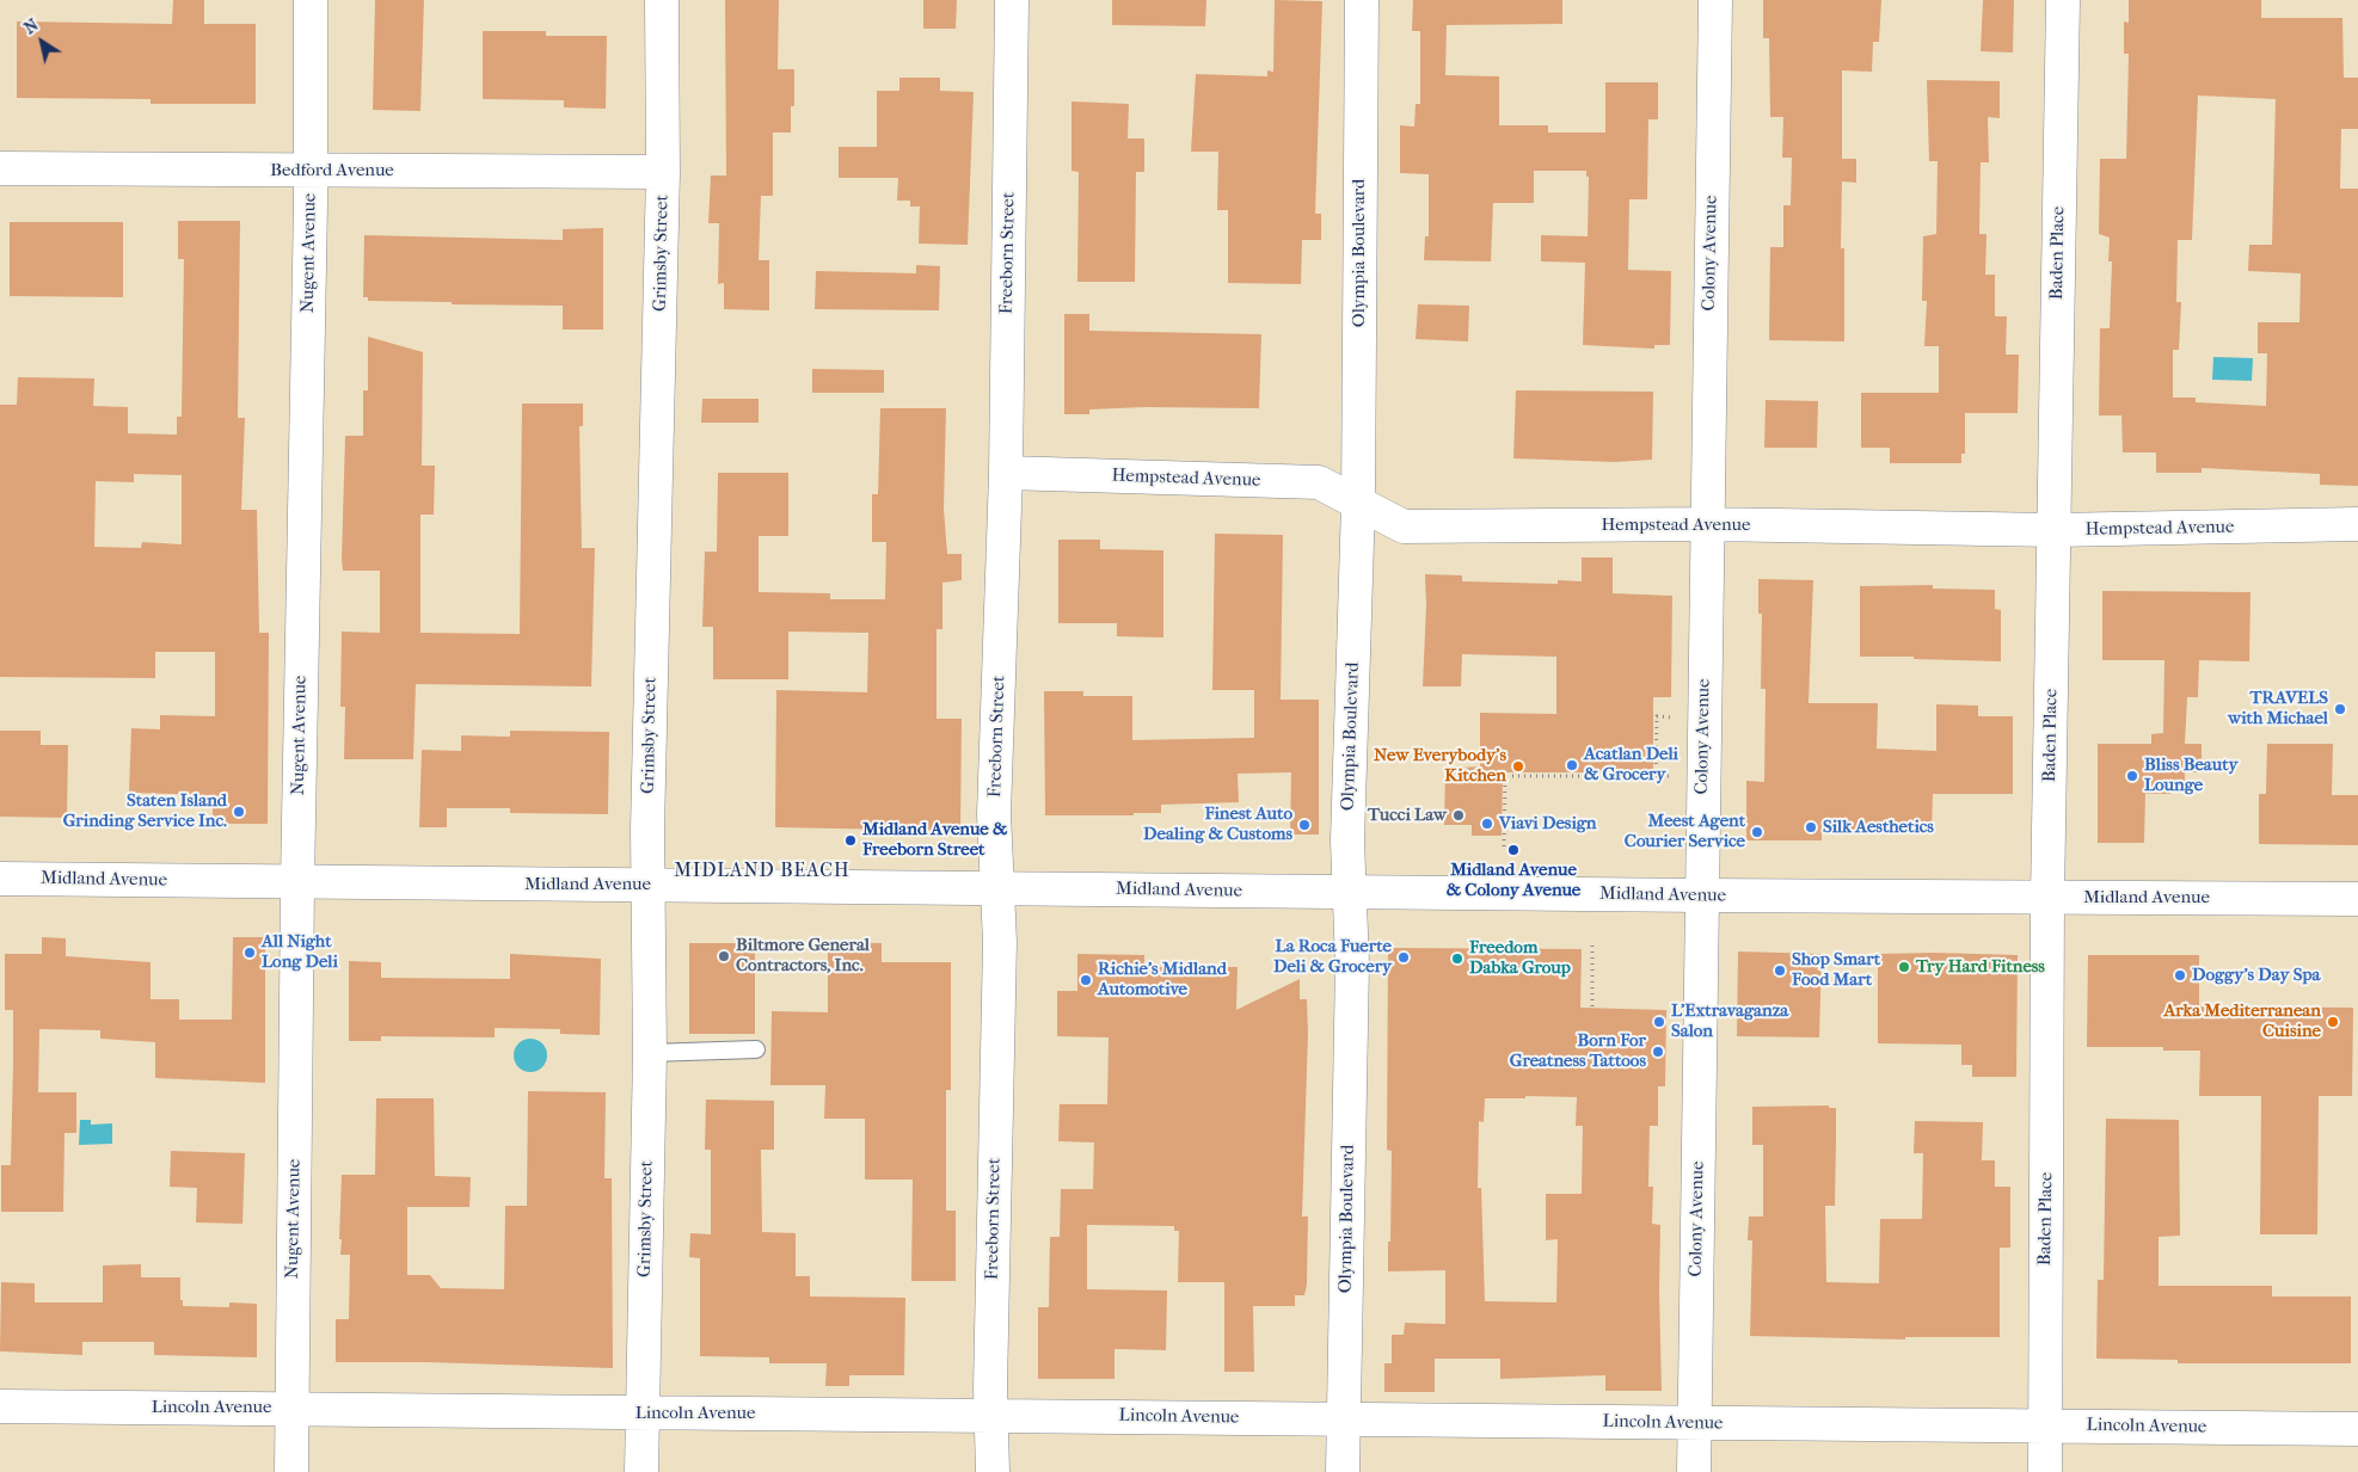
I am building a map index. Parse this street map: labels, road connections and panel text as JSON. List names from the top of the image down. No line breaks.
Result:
{"streets":{"street":["Bedford Avenue","Nugent Avenue","Grimsby Street","Freeborn Street","Olympia Boulevard","Colony Avenue","Baden Place","Hempstead Avenue","Midland Avenue","Lincoln Avenue"]},"crossings":[["Bedford Avenue","Nugent Avenue"],["Bedford Avenue","Grimsby Street"],["Nugent Avenue","Midland Avenue"],["Nugent Avenue","Lincoln Avenue"],["Grimsby Street","Midland Avenue"],["Grimsby Street","Lincoln Avenue"],["Freeborn Street","Hempstead Avenue"],["Freeborn Street","Midland Avenue"],["Freeborn Street","Lincoln Avenue"],["Olympia Boulevard","Hempstead Avenue"],["Olympia Boulevard","Midland Avenue"],["Olympia Boulevard","Lincoln Avenue"],["Colony Avenue","Hempstead Avenue"],["Colony Avenue","Midland Avenue"],["Colony Avenue","Lincoln Avenue"],["Baden Place","Hempstead Avenue"],["Baden Place","Midland Avenue"],["Baden Place","Lincoln Avenue"]],"districts":["MIDLAND BEACH"],"places":["TRAVELS with Michael","Acatlan Deli & Grocery","New Everybody's Kitchen","Bliss Beauty Lounge","Staten Island Grinding Service Inc.","Tucci Law","Viavi Design","Finest Auto Dealing & Customs","Silk Aesthetics","Meest Agent Courier Service","Midland Avenue & Freeborn Street","Midland Avenue & Colony Avenue","All Night Long Deli","Biltmore General Contractors, Inc.","La Roca Fuerte Deli & Grocery","Freedom Dabka Group","Try Hard Fitness","Shop Smart Food Mart","Doggy's Day Spa","Richie's Midland Automotive","L'Extravaganza Salon","Arka Mediterranean Cuisine","Born For Greatness Tattoos"],"north":"top left"}
